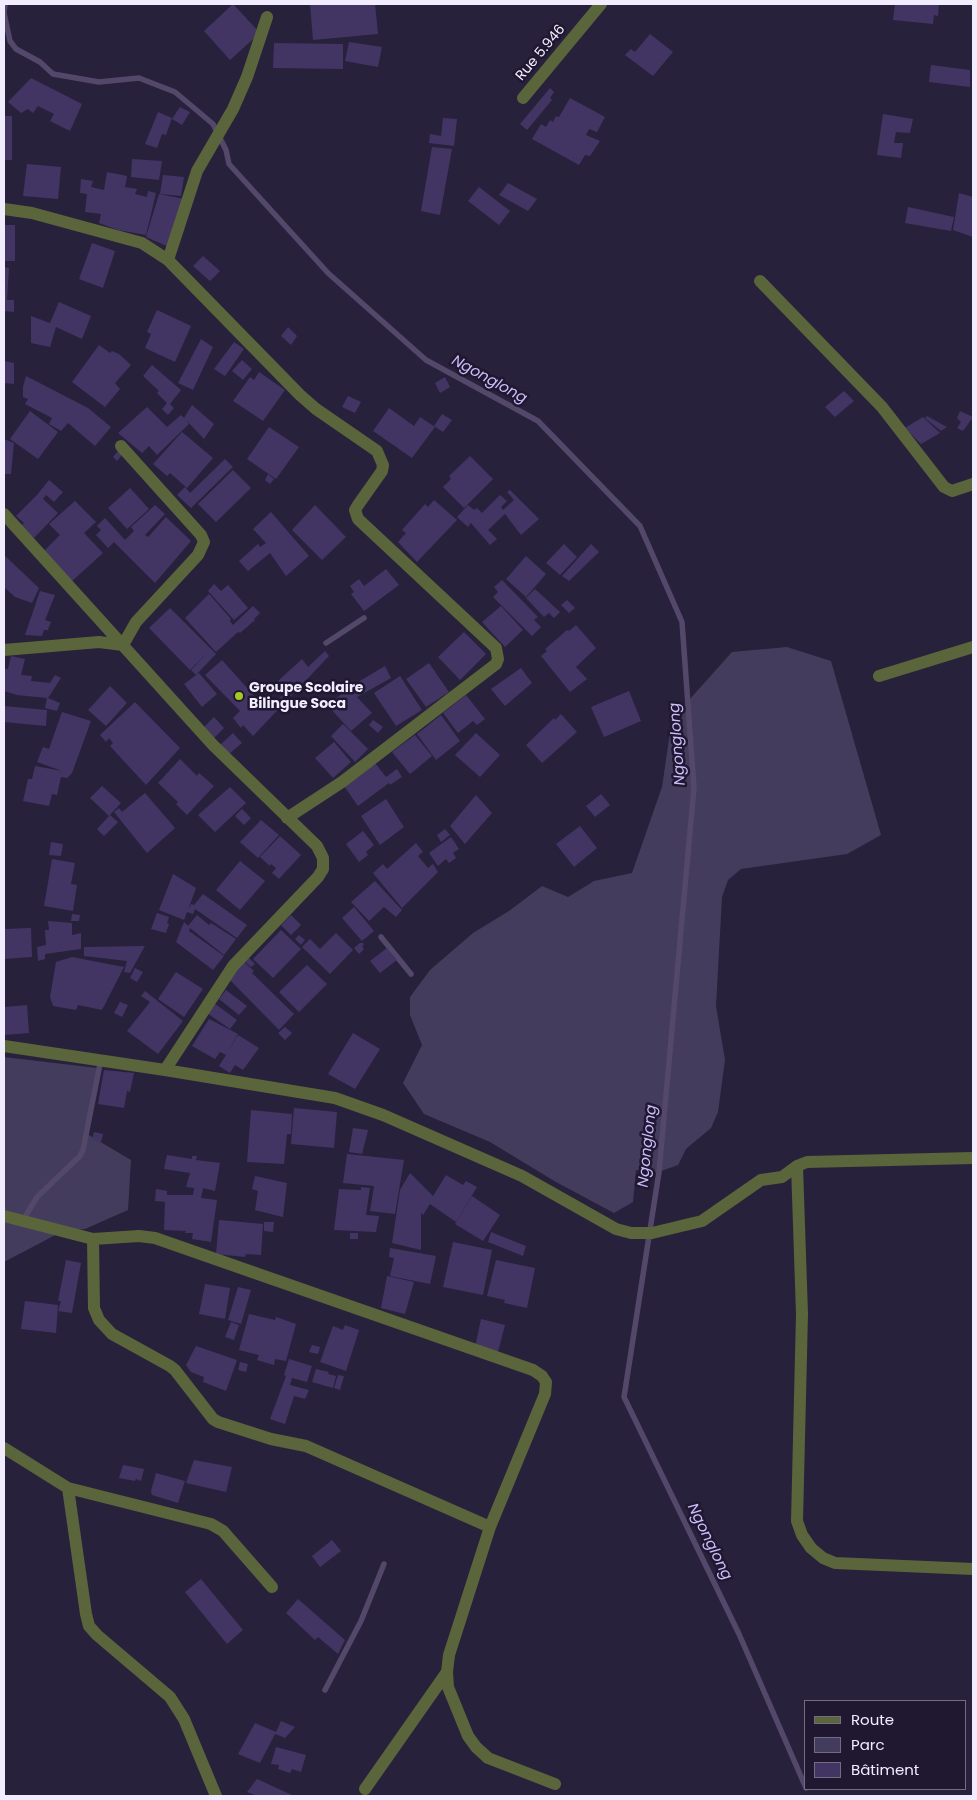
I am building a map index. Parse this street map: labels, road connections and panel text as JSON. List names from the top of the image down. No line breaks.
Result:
{"streets":{"street":["Rue 5.946"]},"water":["Ngonglong"],"places":["Groupe Scolaire Bilingue Soca"],"legend":["Route","Parc","Bâtiment"]}
